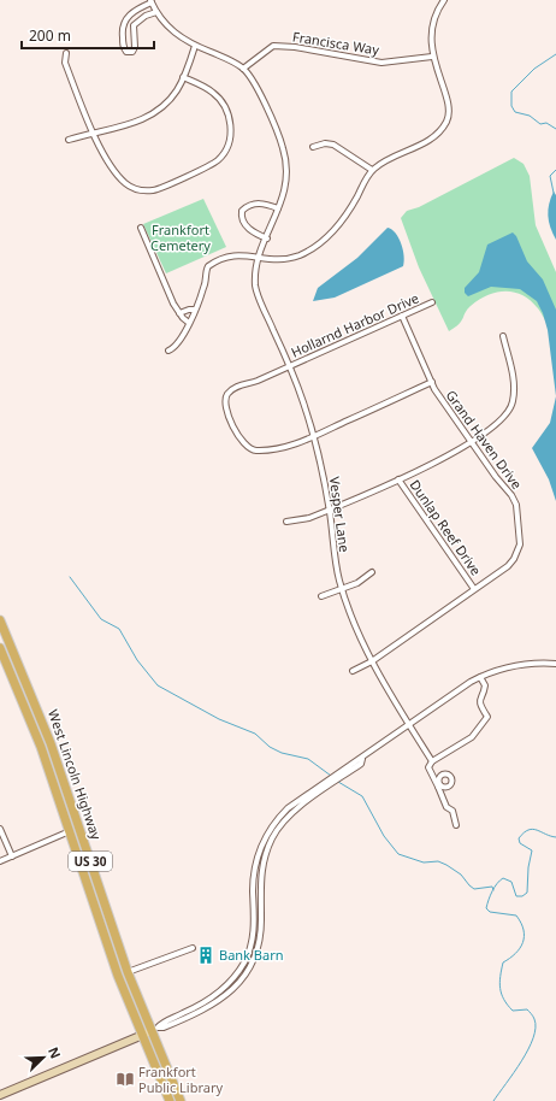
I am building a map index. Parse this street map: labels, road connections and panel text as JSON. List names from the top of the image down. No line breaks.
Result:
{"streets":{"main road":["West Lincoln Highway","US 30"],"street":["Francisca Way","Hollarnd Harbor Drive","Grand Haven Drive","Vesper Lane","Dunlap Reef Drive"]},"crossings":[["Francisca Way","Vesper Lane"],["Hollarnd Harbor Drive","Grand Haven Drive"],["Hollarnd Harbor Drive","Vesper Lane"],["Grand Haven Drive","Vesper Lane"],["Grand Haven Drive","Dunlap Reef Drive"]],"parks":["Frankfort Cemetery"],"places":{"building":["Bank Barn"],"library":["Frankfort Public Library"]},"scale_bar":"200 m","north":"top right"}
